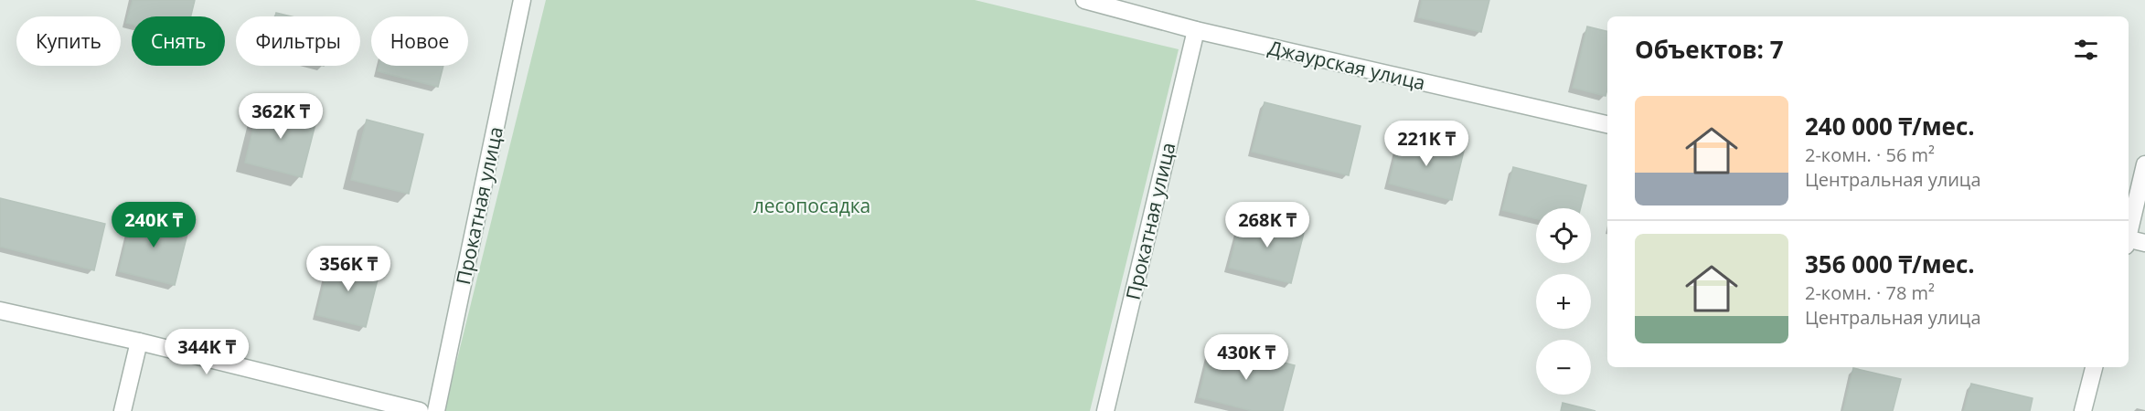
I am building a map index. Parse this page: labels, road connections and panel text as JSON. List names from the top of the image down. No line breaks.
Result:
{"streets":{"street":["Джаурская улица","Прокатная улица"]},"crossings":[["Джаурская улица","Прокатная улица"]],"parks":["лесопосадка"],"page":{"chip":["Купить","Снять","Фильтры","Новое"],"heading":"Объектов: 7","list":[{"name":"240 000 ₸/мес.","note":"2-комн. · 56 m² · Центральная улица"},{"name":"356 000 ₸/мес.","note":"2-комн. · 78 m² · Центральная улица"}],"price":["362K ₸","221K ₸","240K ₸","268K ₸","356K ₸","344K ₸","430K ₸"],"map_buttons":["+","−"]}}
